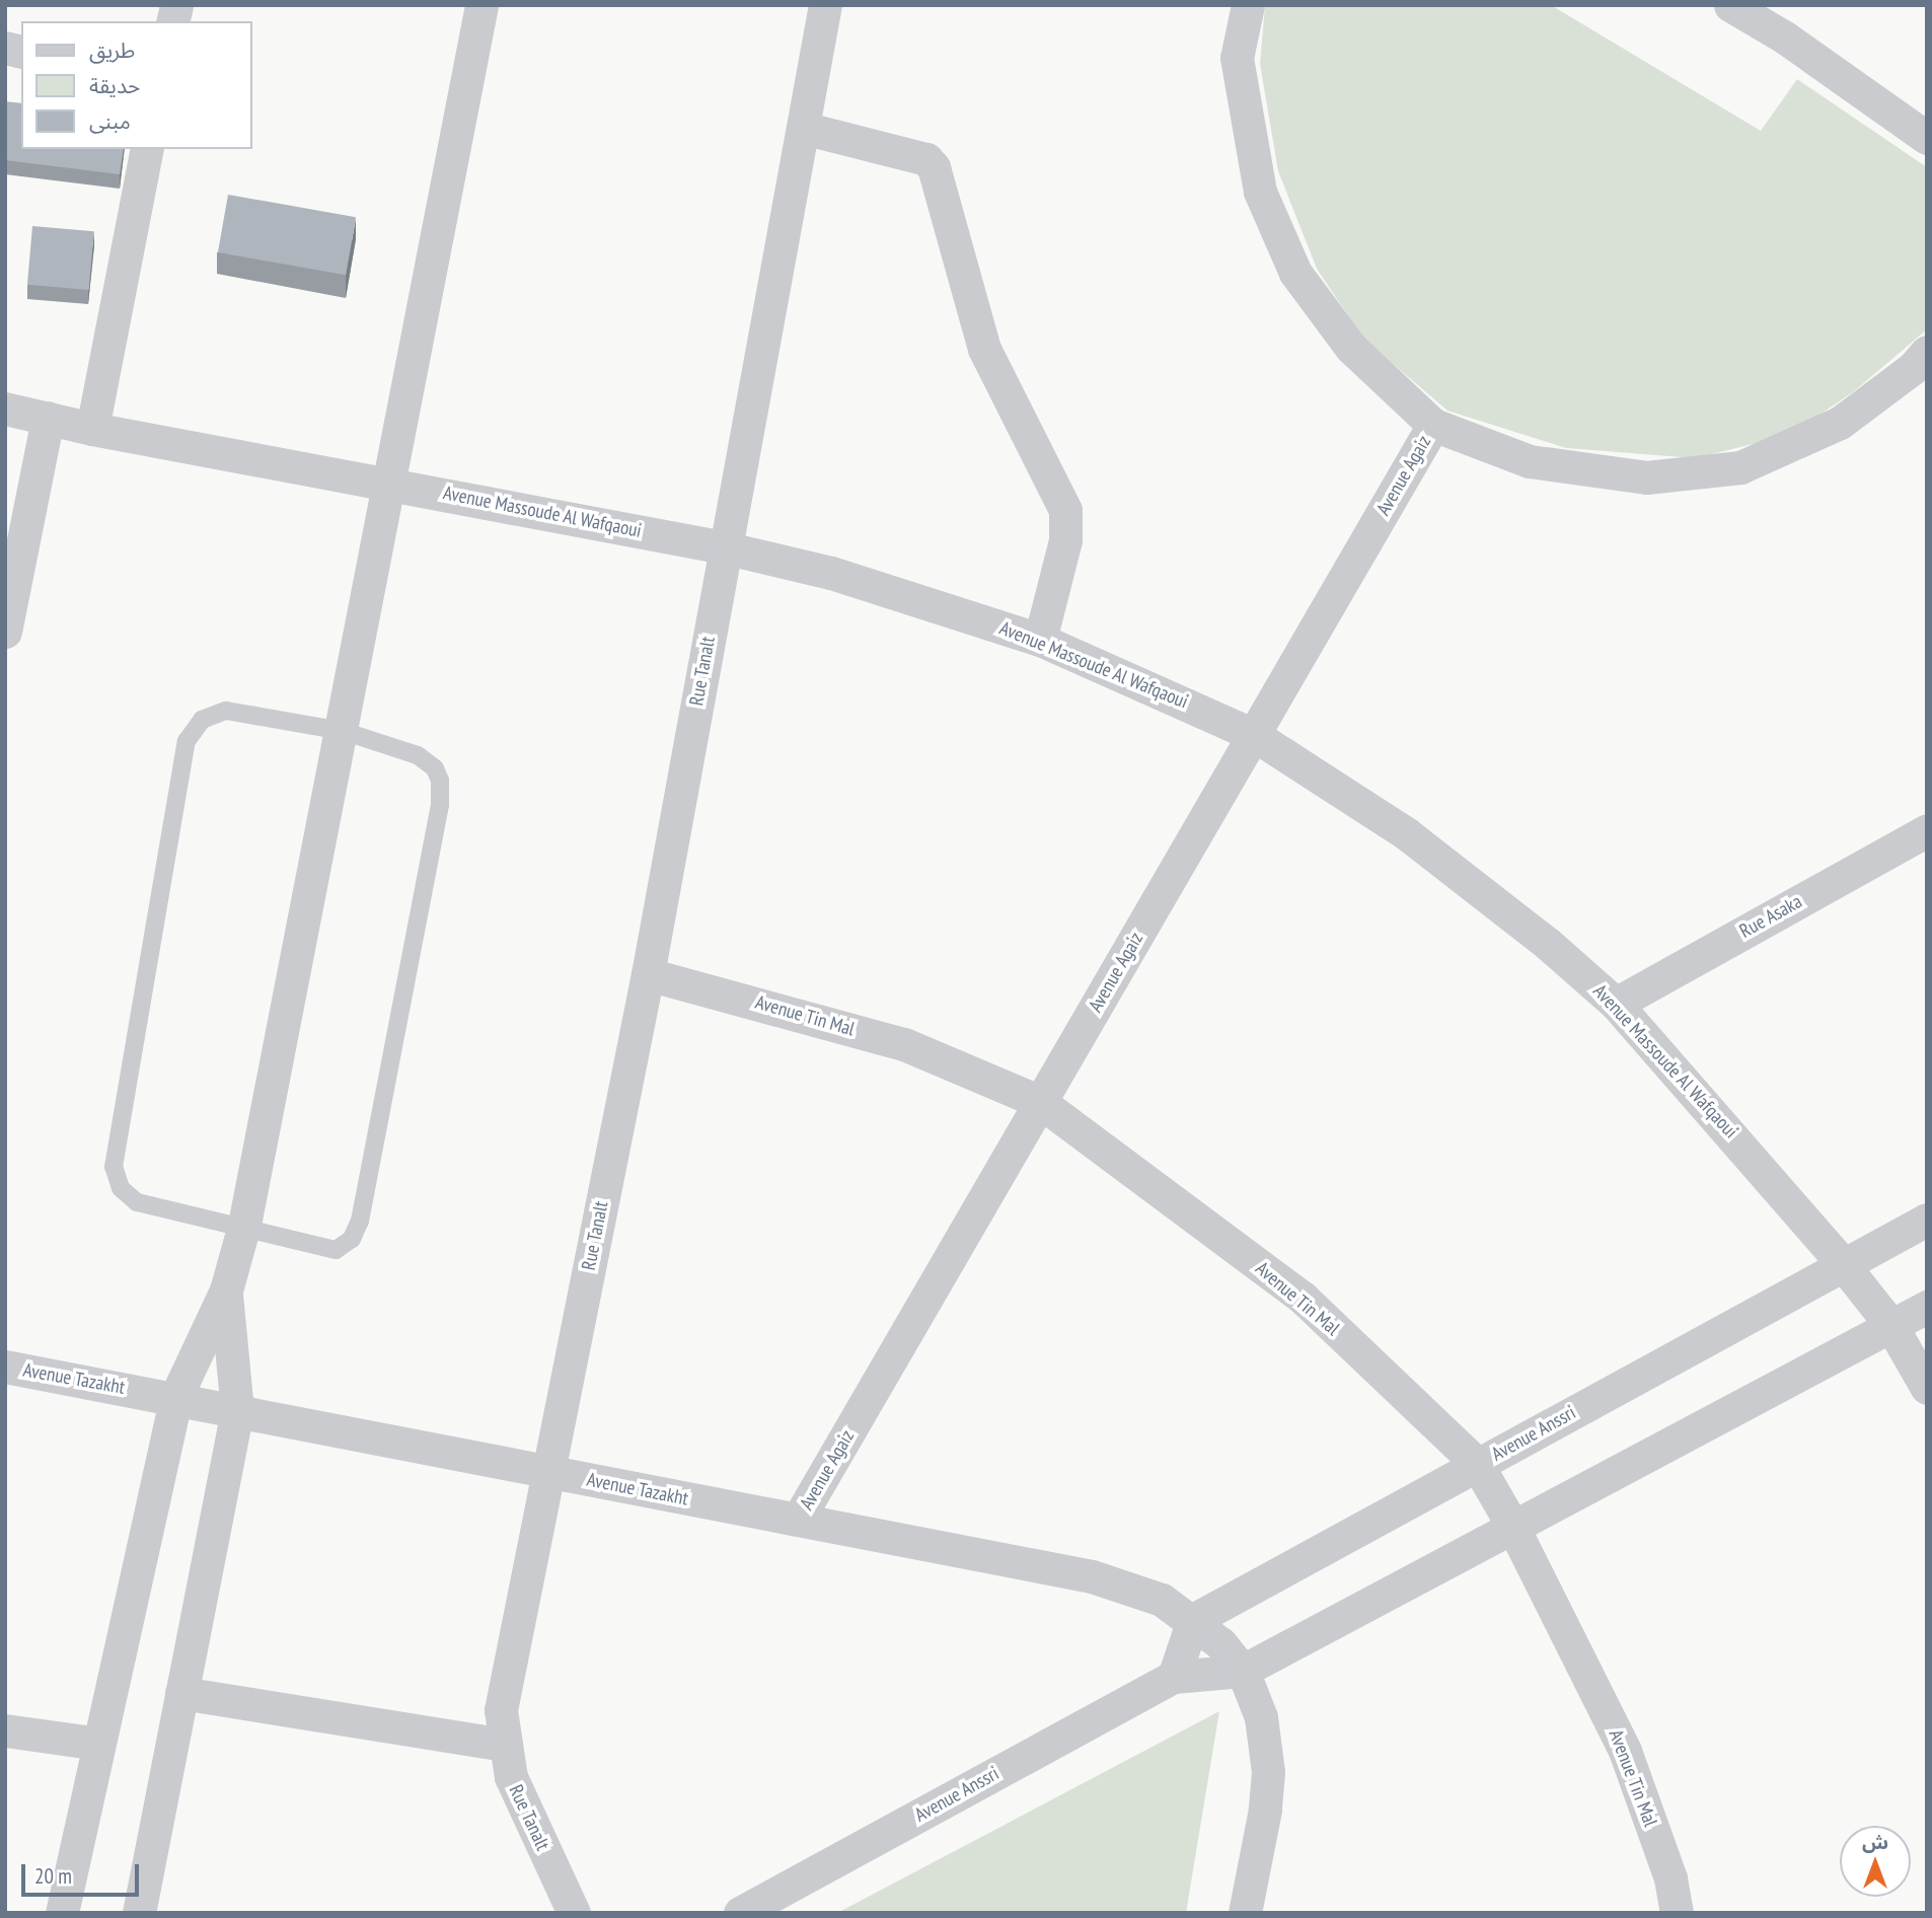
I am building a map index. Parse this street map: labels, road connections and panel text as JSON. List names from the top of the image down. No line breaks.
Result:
{"streets":{"street":["Avenue Agaiz","Avenue Massoude Al Wafqaoui","Rue Tanalt","Rue Asaka","Avenue Tin Mal","Avenue Tazakht","Avenue Anssri"]},"crossings":[["Avenue Agaiz","Avenue Massoude Al Wafqaoui"],["Avenue Agaiz","Avenue Tin Mal"],["Avenue Agaiz","Avenue Tazakht"],["Avenue Massoude Al Wafqaoui","Rue Tanalt"],["Avenue Massoude Al Wafqaoui","Rue Asaka"],["Avenue Massoude Al Wafqaoui","Avenue Anssri"],["Rue Tanalt","Avenue Tin Mal"],["Rue Tanalt","Avenue Tazakht"],["Avenue Tin Mal","Avenue Anssri"],["Avenue Tazakht","Avenue Anssri"]],"legend":["طريق","حديقة","مبنى"],"scale_bar":"20 m","north":"top"}
